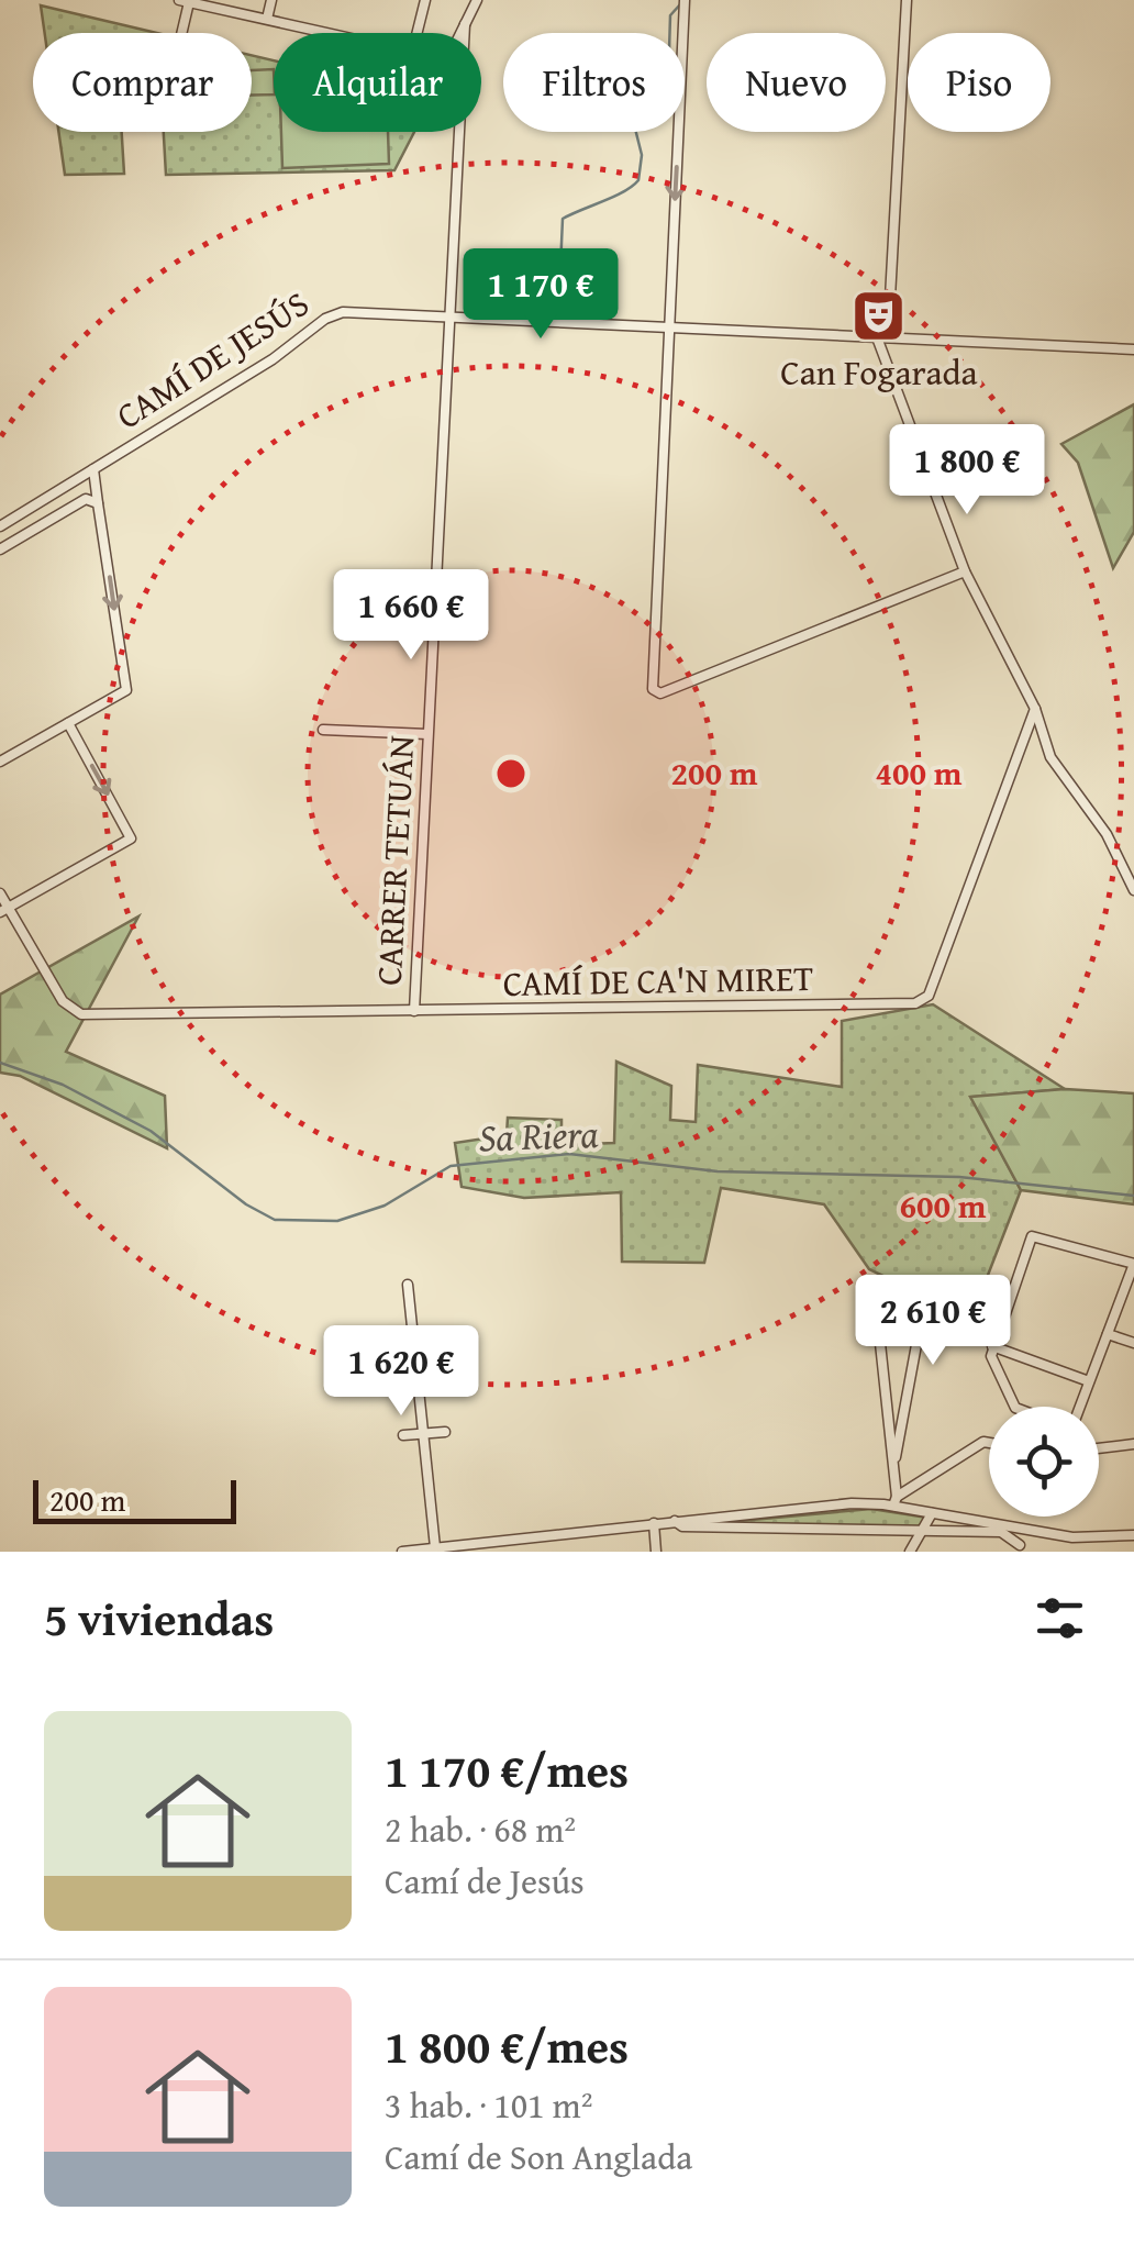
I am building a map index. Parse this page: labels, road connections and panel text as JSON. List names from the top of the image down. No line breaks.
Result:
{"streets":{"street":["CAMÍ DE JESÚS","CARRER TETUÁN","CAMÍ DE CA'N MIRET"]},"crossings":[["CAMÍ DE JESÚS","CARRER TETUÁN"],["CARRER TETUÁN","CAMÍ DE CA'N MIRET"]],"water":["Sa Riera"],"places":{"theatre":["Can Fogarada"]},"scale_bar":"200 m","page":{"chip":["Comprar","Alquilar","Filtros","Nuevo","Piso"],"price":["1 170 €","1 800 €","1 660 €","2 610 €","1 620 €"],"scale":"200 m","heading":"5 viviendas","list":[{"name":"1 170 €/mes","note":"2 hab. · 68 m² · Camí de Jesús"},{"name":"1 800 €/mes","note":"3 hab. · 101 m² · Camí de Son Anglada"}]},"rings":["200 m","400 m","600 m"]}
